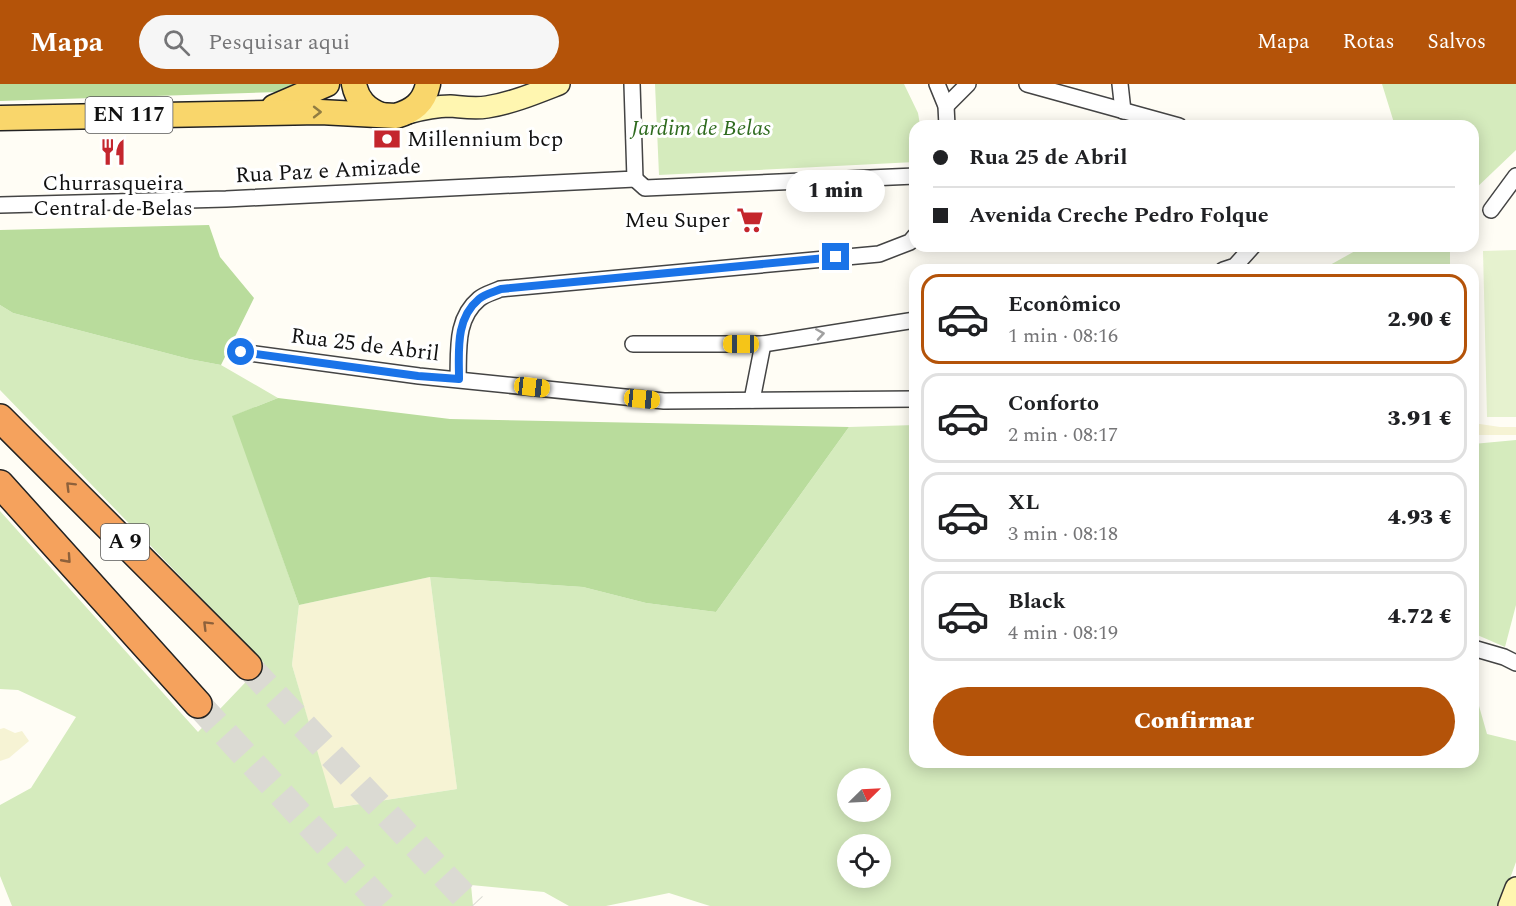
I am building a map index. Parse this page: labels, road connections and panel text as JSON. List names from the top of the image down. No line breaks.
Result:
{"streets":{"highway":["A 9"],"main road":["EN 117"],"street":["Rua Paz e Amizade","Rua 25 de Abril"]},"parks":["Jardim de Belas"],"places":{"bank":["Millennium bcp"],"restaurant":["Churrasqueira Central de Belas"],"supermarket":["Meu Super"]},"north":"top right","page":{"header":"Mapa","search":"Pesquisar aqui","nav":["Mapa","Rotas","Salvos"],"banner":["Rua 25 de Abril","Avenida Creche Pedro Folque"],"bubble":"1 min","list":[{"name":"Econômico","note":"1 min · 08:16","value":"2.90 €"},{"name":"Conforto","note":"2 min · 08:17","value":"3.91 €"},{"name":"XL","note":"3 min · 08:18","value":"4.93 €"},{"name":"Black","note":"4 min · 08:19","value":"4.72 €"}],"buttons":"Confirmar"}}
